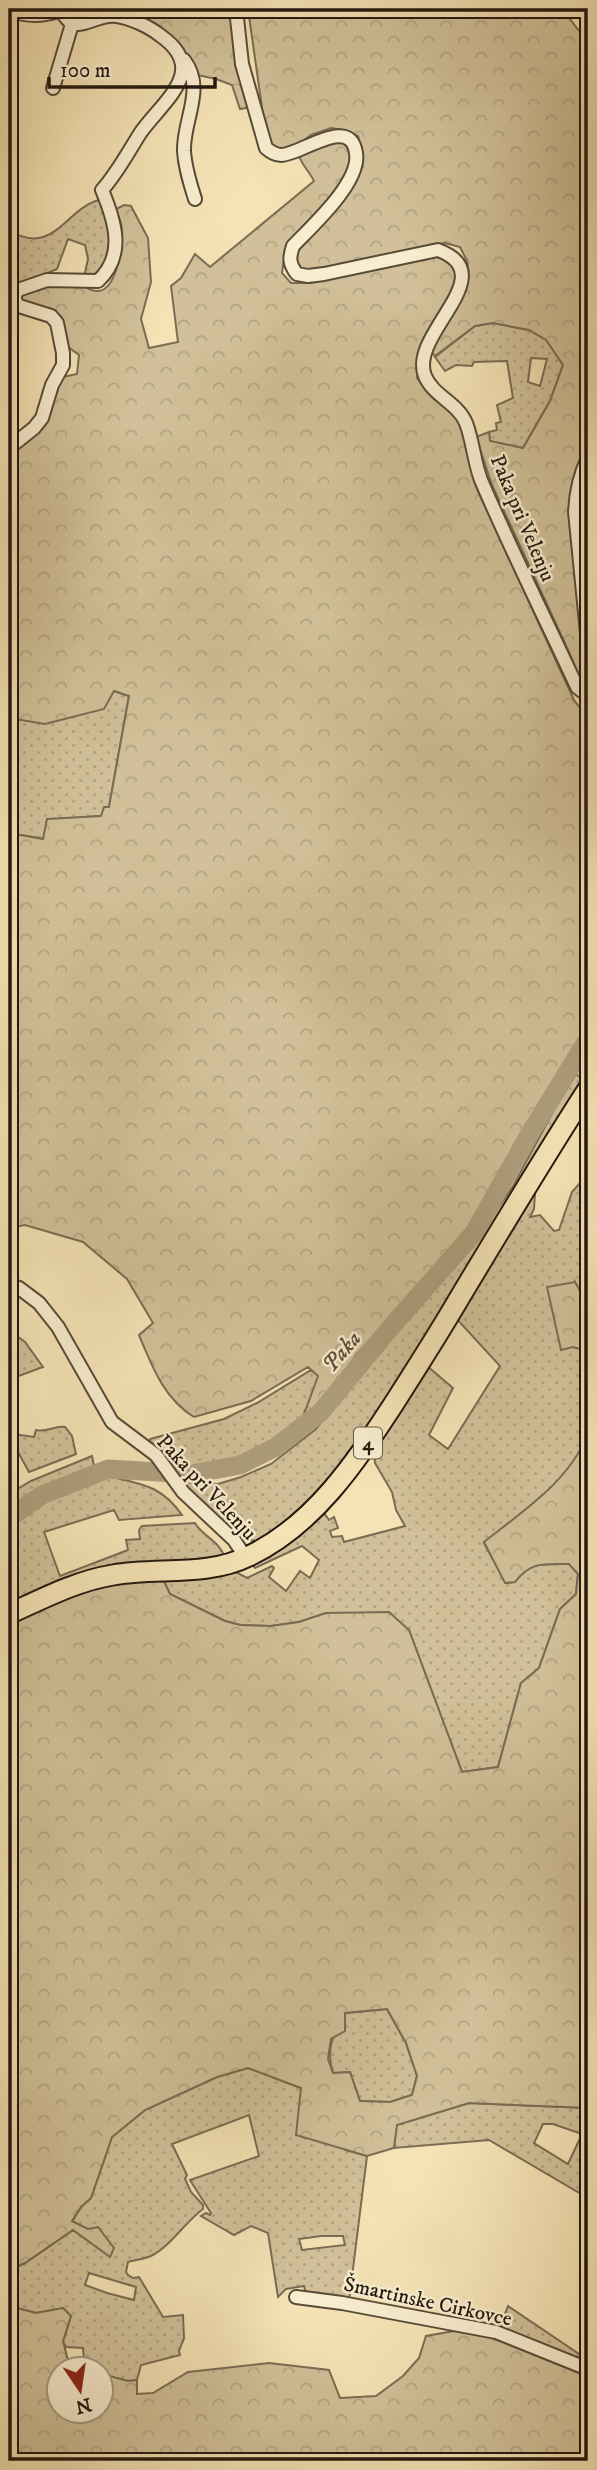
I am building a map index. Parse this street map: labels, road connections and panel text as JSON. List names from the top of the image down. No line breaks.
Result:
{"streets":{"main road":["4"],"street":["Paka pri Velenju","Šmartinske Cirkovce"]},"crossings":[["Paka pri Velenju","4"]],"water":["Paka"],"scale_bar":"100 m","north":"bottom"}
